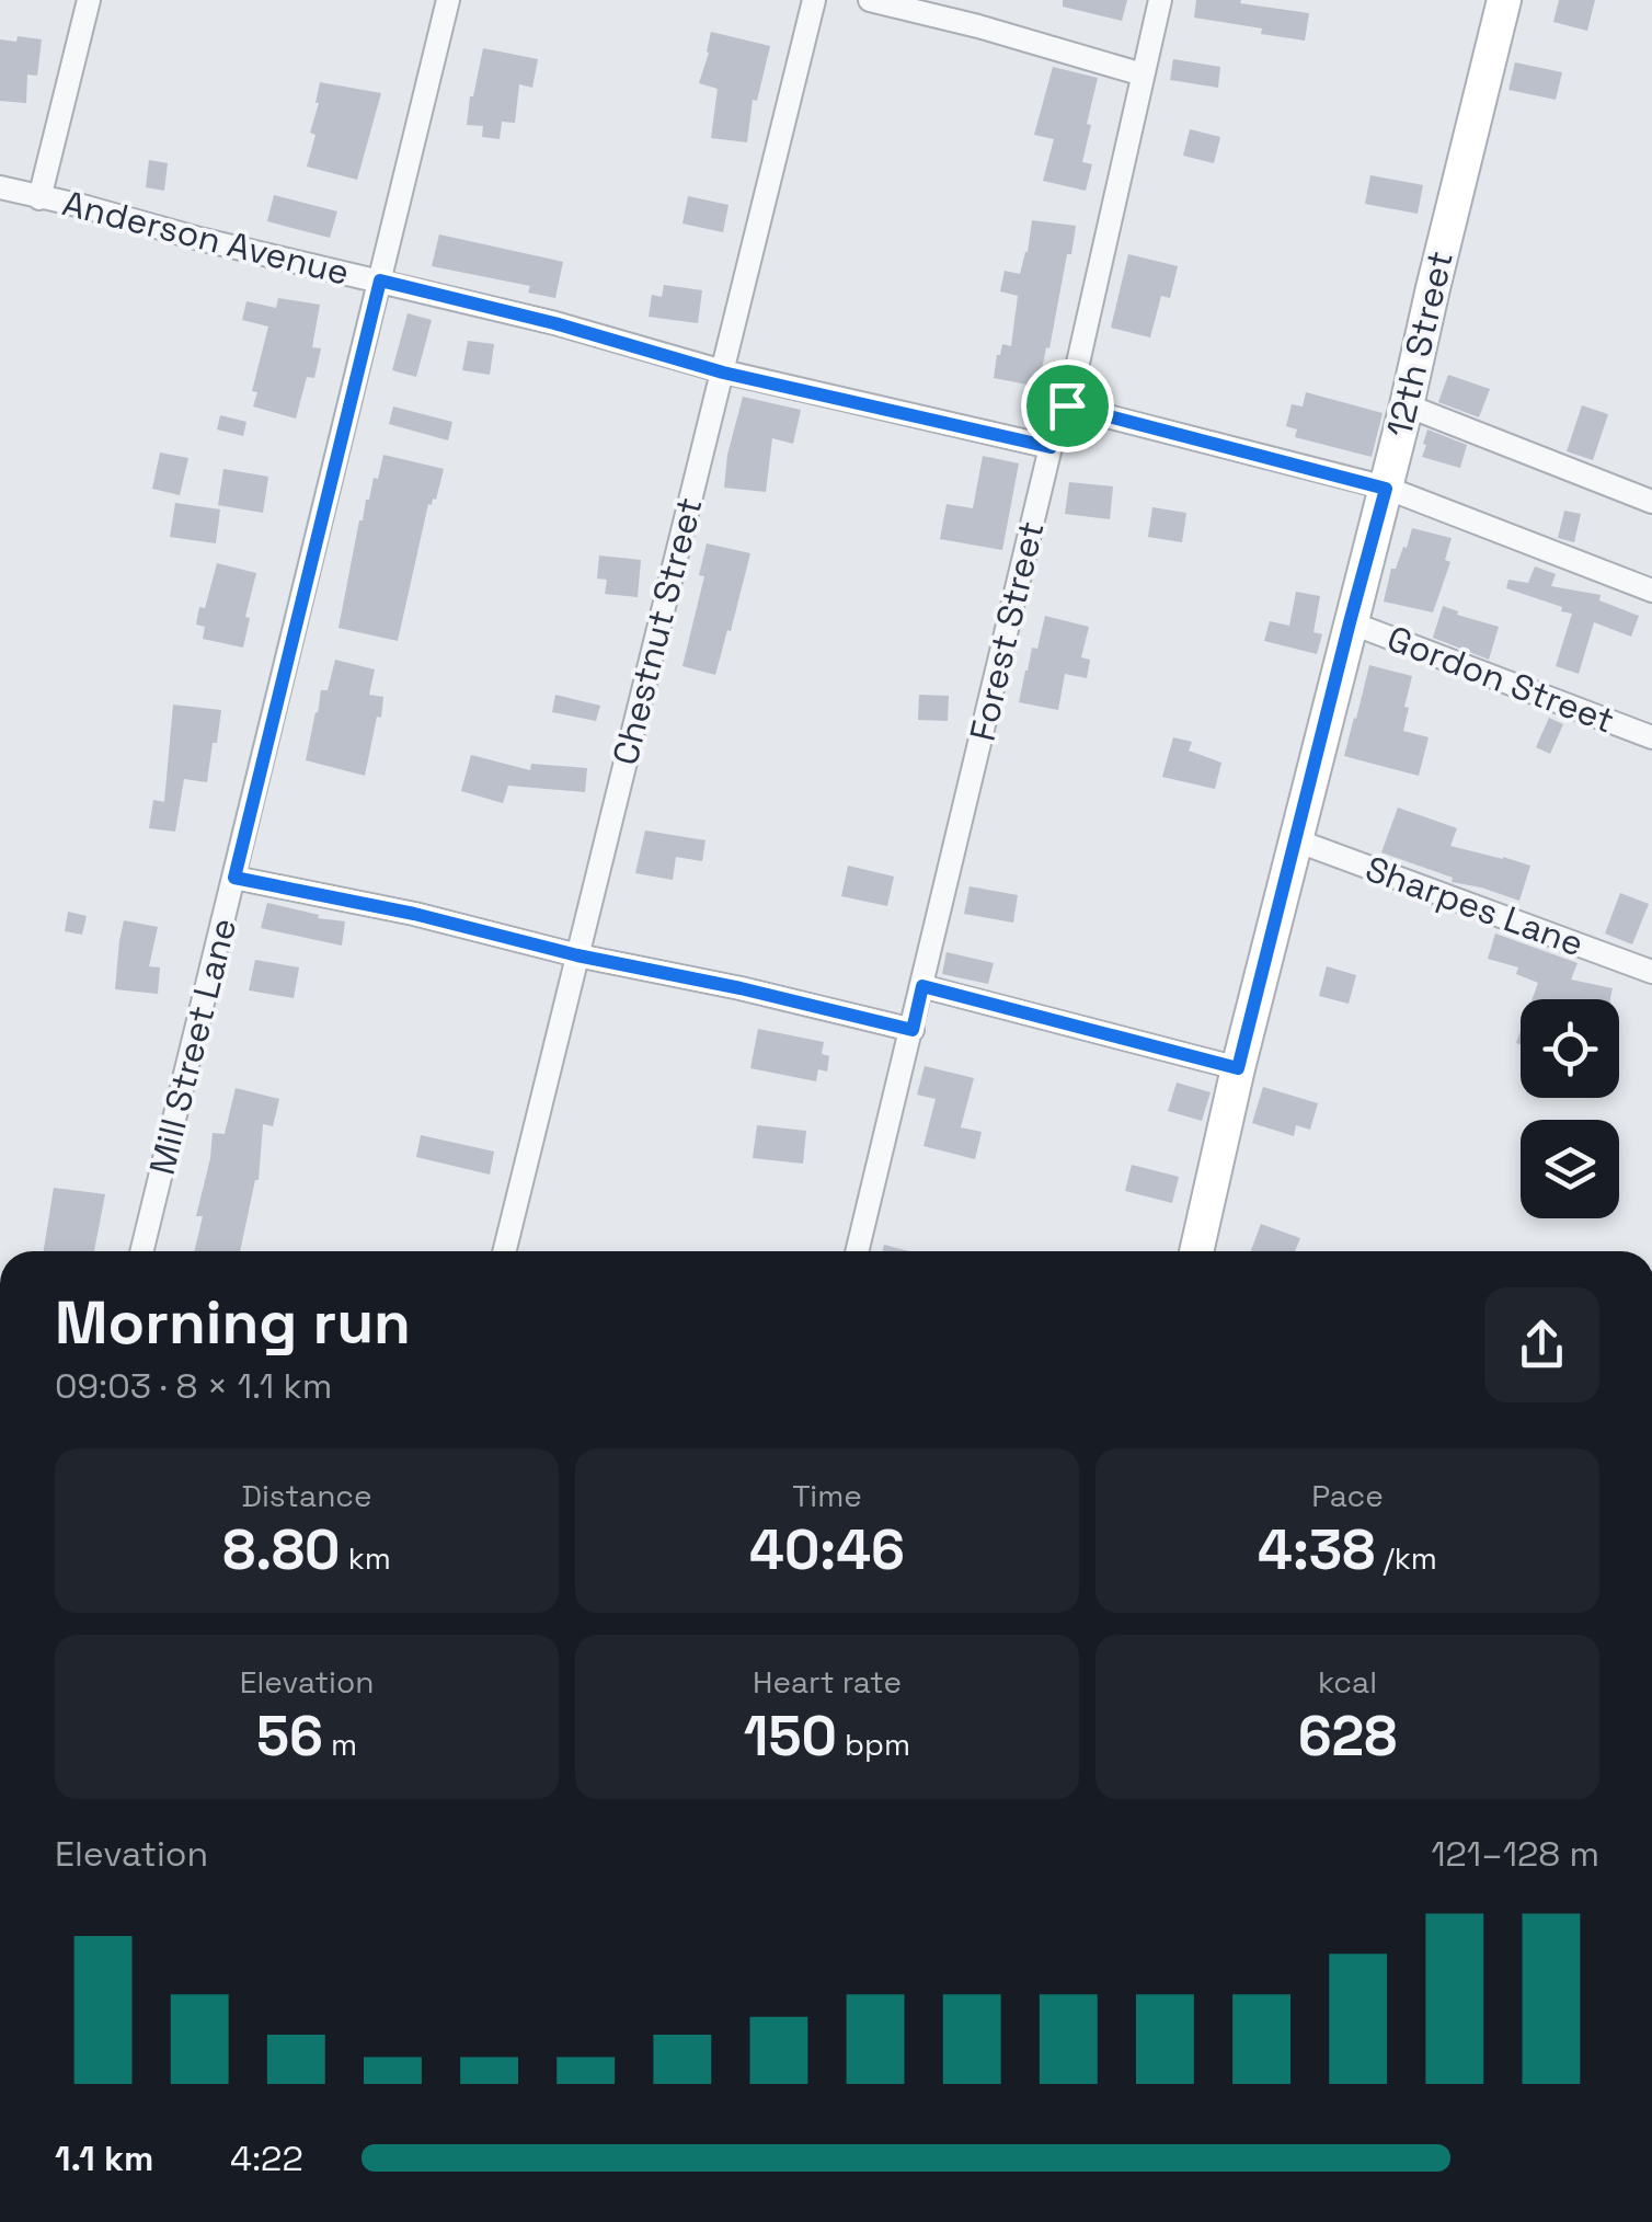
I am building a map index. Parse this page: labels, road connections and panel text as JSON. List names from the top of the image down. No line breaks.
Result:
{"streets":{"street":["Anderson Avenue","12th Street","Chestnut Street","Forest Street","Gordon Street","Sharpes Lane","Mill Street Lane"]},"crossings":[["Anderson Avenue","Chestnut Street"],["Anderson Avenue","Forest Street"],["Anderson Avenue","Mill Street Lane"],["12th Street","Gordon Street"],["12th Street","Sharpes Lane"]],"page":{"heading":["Morning run","09:03 · 8 × 1.1 km"],"stats":[["Distance","8.80 km"],["Time","40:46"],["Pace","4:38 /km"],["Elevation","56 m"],["Heart rate","150 bpm"],["kcal","628"]],"chart":["Elevation","121–128 m"],"list":[{"name":"1.1 km","note":"4:22"}]}}
